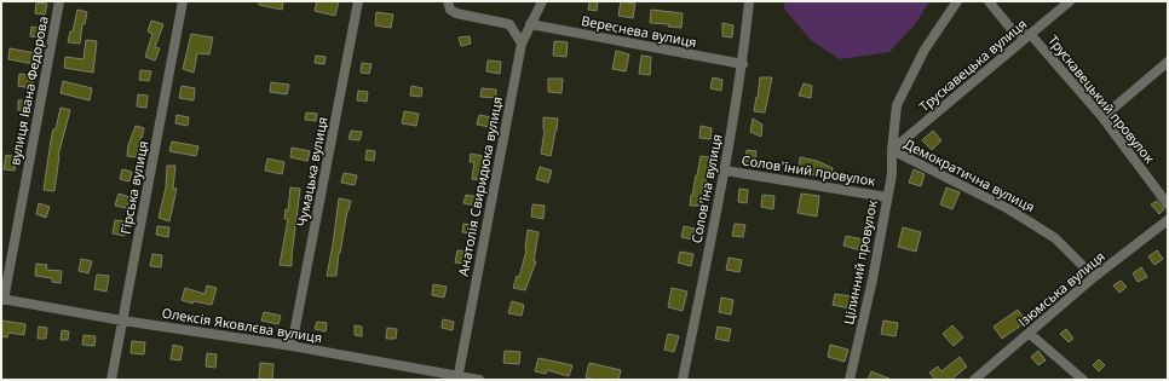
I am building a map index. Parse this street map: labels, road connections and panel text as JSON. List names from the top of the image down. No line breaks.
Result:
{"streets":{"street":["Вереснева вулиця","Трускавецька вулиця","вулиця Івана Федорова","Трускавецький провулок","Солов'їний провулок","Чумацька вулиця","Демократична вулиця","Анатолія Свиридюка вулиця","Гірська вулиця","Солов'їна вулиця","Цілинний провулок","Ізюмська вулиця","Олексія Яковлєва вулиця"]},"crossings":[["Вереснева вулиця","Анатолія Свиридюка вулиця"],["Вереснева вулиця","Солов'їна вулиця"],["Трускавецька вулиця","Трускавецький провулок"],["Трускавецька вулиця","Демократична вулиця"],["Трускавецька вулиця","Цілинний провулок"],["вулиця Івана Федорова","Олексія Яковлєва вулиця"],["Солов'їний провулок","Солов'їна вулиця"],["Солов'їний провулок","Цілинний провулок"],["Чумацька вулиця","Олексія Яковлєва вулиця"],["Демократична вулиця","Цілинний провулок"],["Демократична вулиця","Ізюмська вулиця"],["Анатолія Свиридюка вулиця","Олексія Яковлєва вулиця"],["Гірська вулиця","Олексія Яковлєва вулиця"]]}
